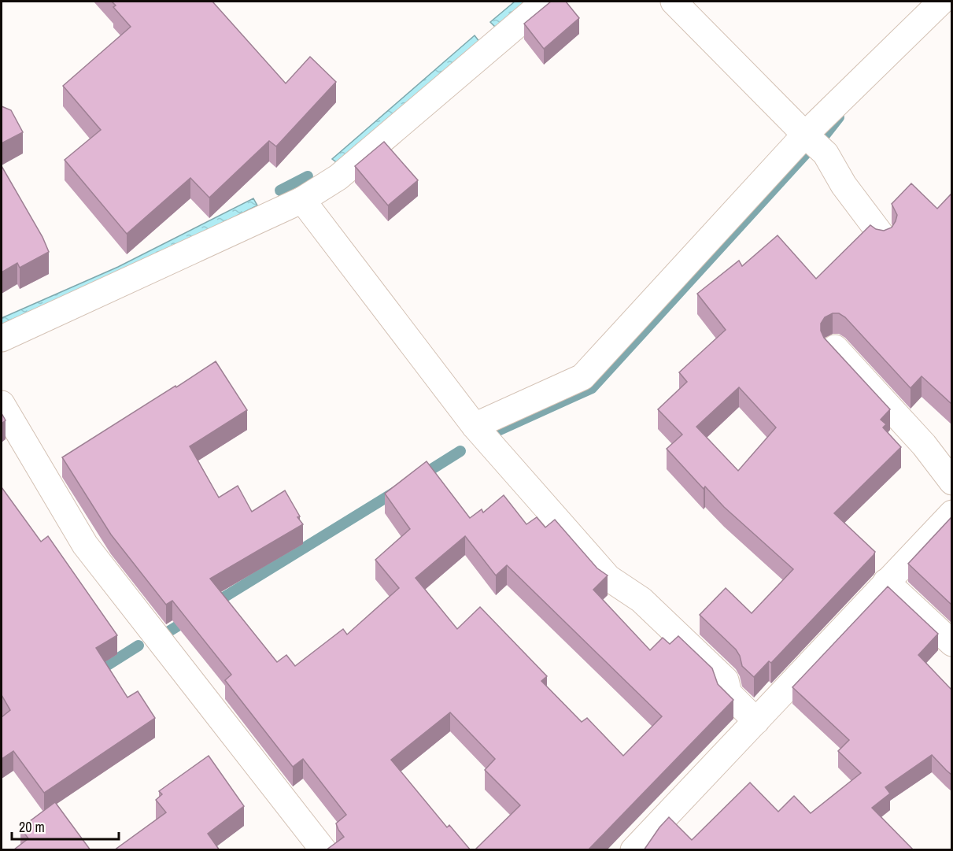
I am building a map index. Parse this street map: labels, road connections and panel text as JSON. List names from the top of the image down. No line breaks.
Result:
{"scale_bar":"20 m"}
